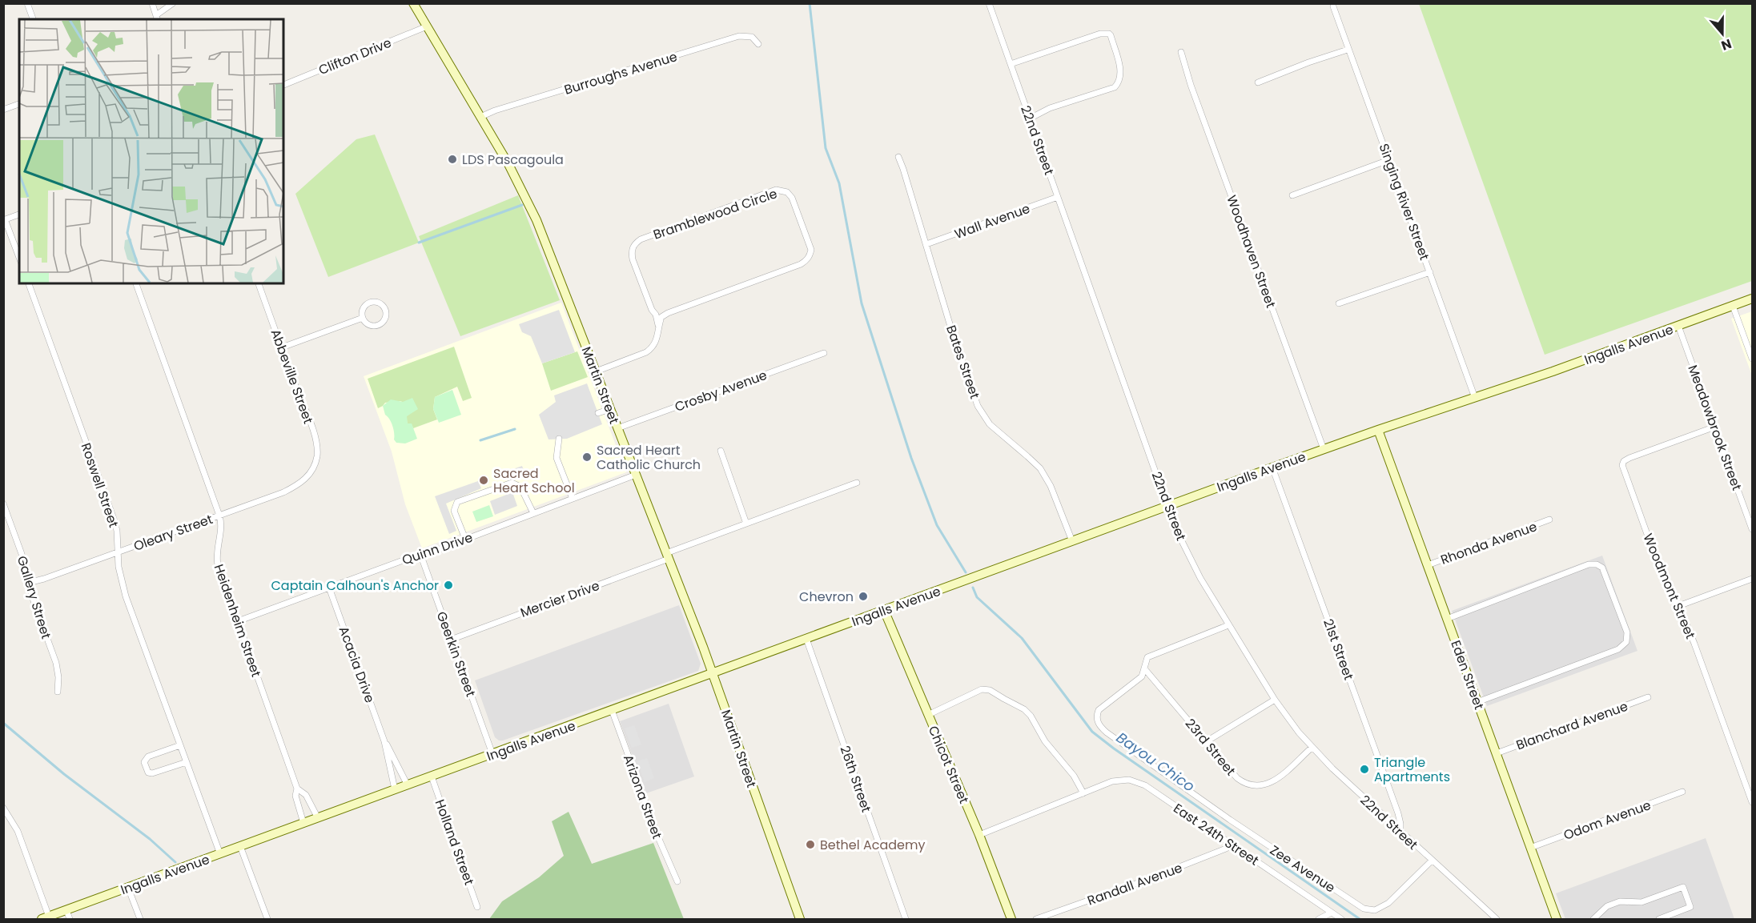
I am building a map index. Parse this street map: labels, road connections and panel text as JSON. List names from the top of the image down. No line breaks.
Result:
{"streets":{"main road":["Ingalls Avenue","Martin Street","Eden Street","Chicot Street"],"street":["Clifton Drive","Burroughs Avenue","22nd Street","Singing River Street","Bramblewood Circle","Wall Avenue","Woodhaven Street","Bates Street","Abbeville Street","Crosby Avenue","Meadowbrook Street","Roswell Street","Oleary Street","Rhonda Avenue","Quinn Drive","Woodmont Street","Gallery Street","Mercier Drive","Heidenheim Street","21st Street","Geerkin Street","Acacia Drive","Blanchard Avenue","23rd Street","26th Street","Arizona Street","Odom Avenue","East 24th Street","Holland Street","Zee Avenue","Randall Avenue"]},"crossings":[["Clifton Drive","Martin Street"],["Burroughs Avenue","Martin Street"],["22nd Street","Wall Avenue"],["22nd Street","Ingalls Avenue"],["22nd Street","21st Street"],["22nd Street","23rd Street"],["22nd Street","Zee Avenue"],["Singing River Street","Ingalls Avenue"],["Bramblewood Circle","Martin Street"],["Wall Avenue","Bates Street"],["Woodhaven Street","Ingalls Avenue"],["Ingalls Avenue","Bates Street"],["Ingalls Avenue","Martin Street"],["Ingalls Avenue","Meadowbrook Street"],["Ingalls Avenue","Roswell Street"],["Ingalls Avenue","Heidenheim Street"],["Ingalls Avenue","21st Street"],["Ingalls Avenue","Geerkin Street"],["Ingalls Avenue","Acacia Drive"],["Ingalls Avenue","Eden Street"],["Ingalls Avenue","Chicot Street"],["Ingalls Avenue","26th Street"],["Ingalls Avenue","Arizona Street"],["Ingalls Avenue","Holland Street"],["Abbeville Street","Oleary Street"],["Martin Street","Crosby Avenue"],["Martin Street","Quinn Drive"],["Martin Street","Mercier Drive"],["Meadowbrook Street","Woodmont Street"],["Roswell Street","Oleary Street"],["Oleary Street","Gallery Street"],["Oleary Street","Heidenheim Street"],["Rhonda Avenue","Eden Street"],["Quinn Drive","Heidenheim Street"],["Quinn Drive","Geerkin Street"],["Quinn Drive","Acacia Drive"],["Mercier Drive","Geerkin Street"],["Eden Street","Blanchard Avenue"],["Eden Street","Odom Avenue"],["23rd Street","Zee Avenue"],["Chicot Street","East 24th Street"],["East 24th Street","Randall Avenue"]],"water":["Bayou Chico"],"places":["LDS Pascagoula","Sacred Heart Catholic Church","Sacred Heart School","Captain Calhoun's Anchor","Chevron","Triangle Apartments","Bethel Academy"],"north":"bottom"}
